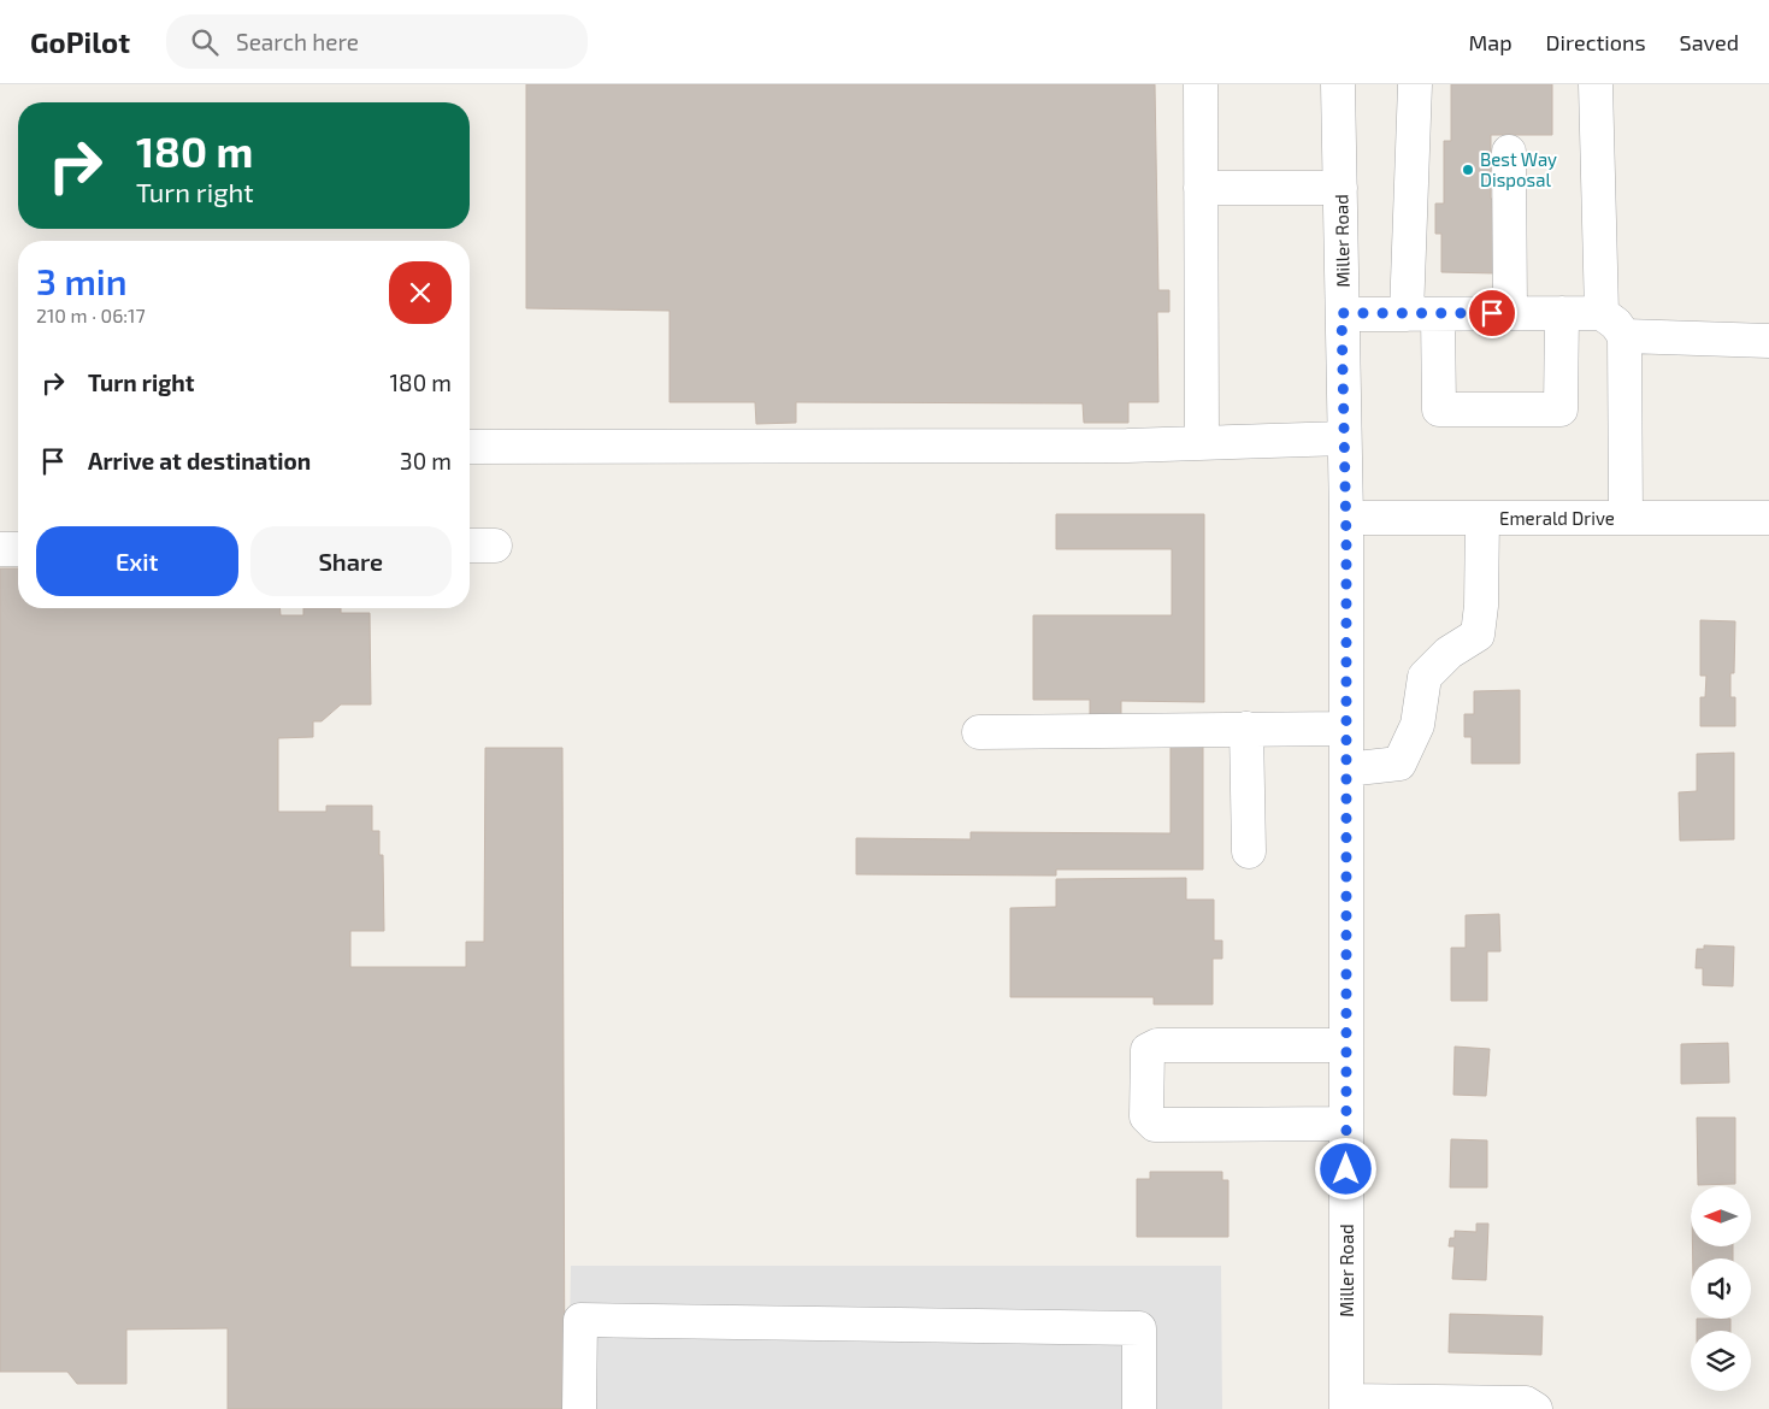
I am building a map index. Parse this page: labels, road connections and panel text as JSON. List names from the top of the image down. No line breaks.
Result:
{"streets":{"street":["Miller Road","Emerald Drive"]},"crossings":[["Miller Road","Emerald Drive"]],"places":["Best Way Disposal"],"north":"left","page":{"header":"GoPilot","search":"Search here","nav":["Map","Directions","Saved"],"turn":["180 m","Turn right"],"heading":["3 min","210 m · 06:17"],"list":[{"name":"Turn right","value":"180 m"},{"name":"Arrive at destination","value":"30 m"}],"buttons":["Exit","Share"]}}
